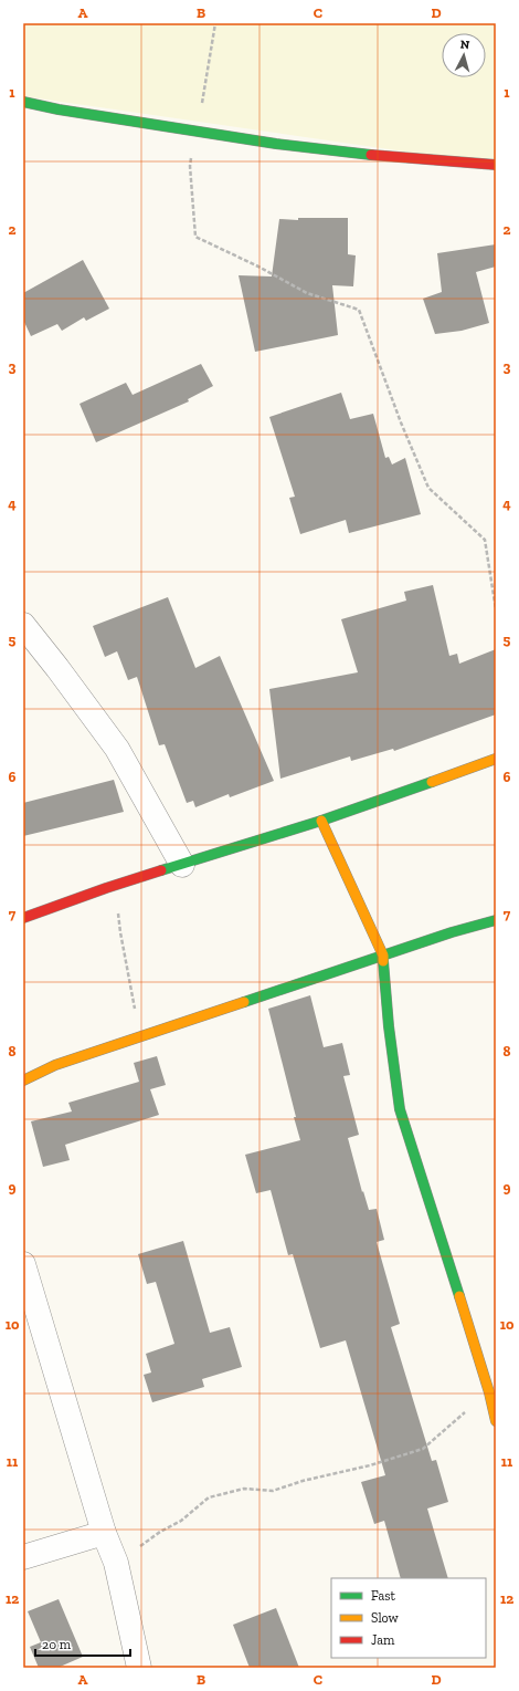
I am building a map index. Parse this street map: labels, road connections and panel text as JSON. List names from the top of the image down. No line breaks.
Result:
{"legend":["Fast","Slow","Jam"],"scale_bar":"20 m","north":"top","grid":{"columns":["A","B","C","D"],"rows":["1","2","3","4","5","6","7","8","9","10","11","12"]}}
